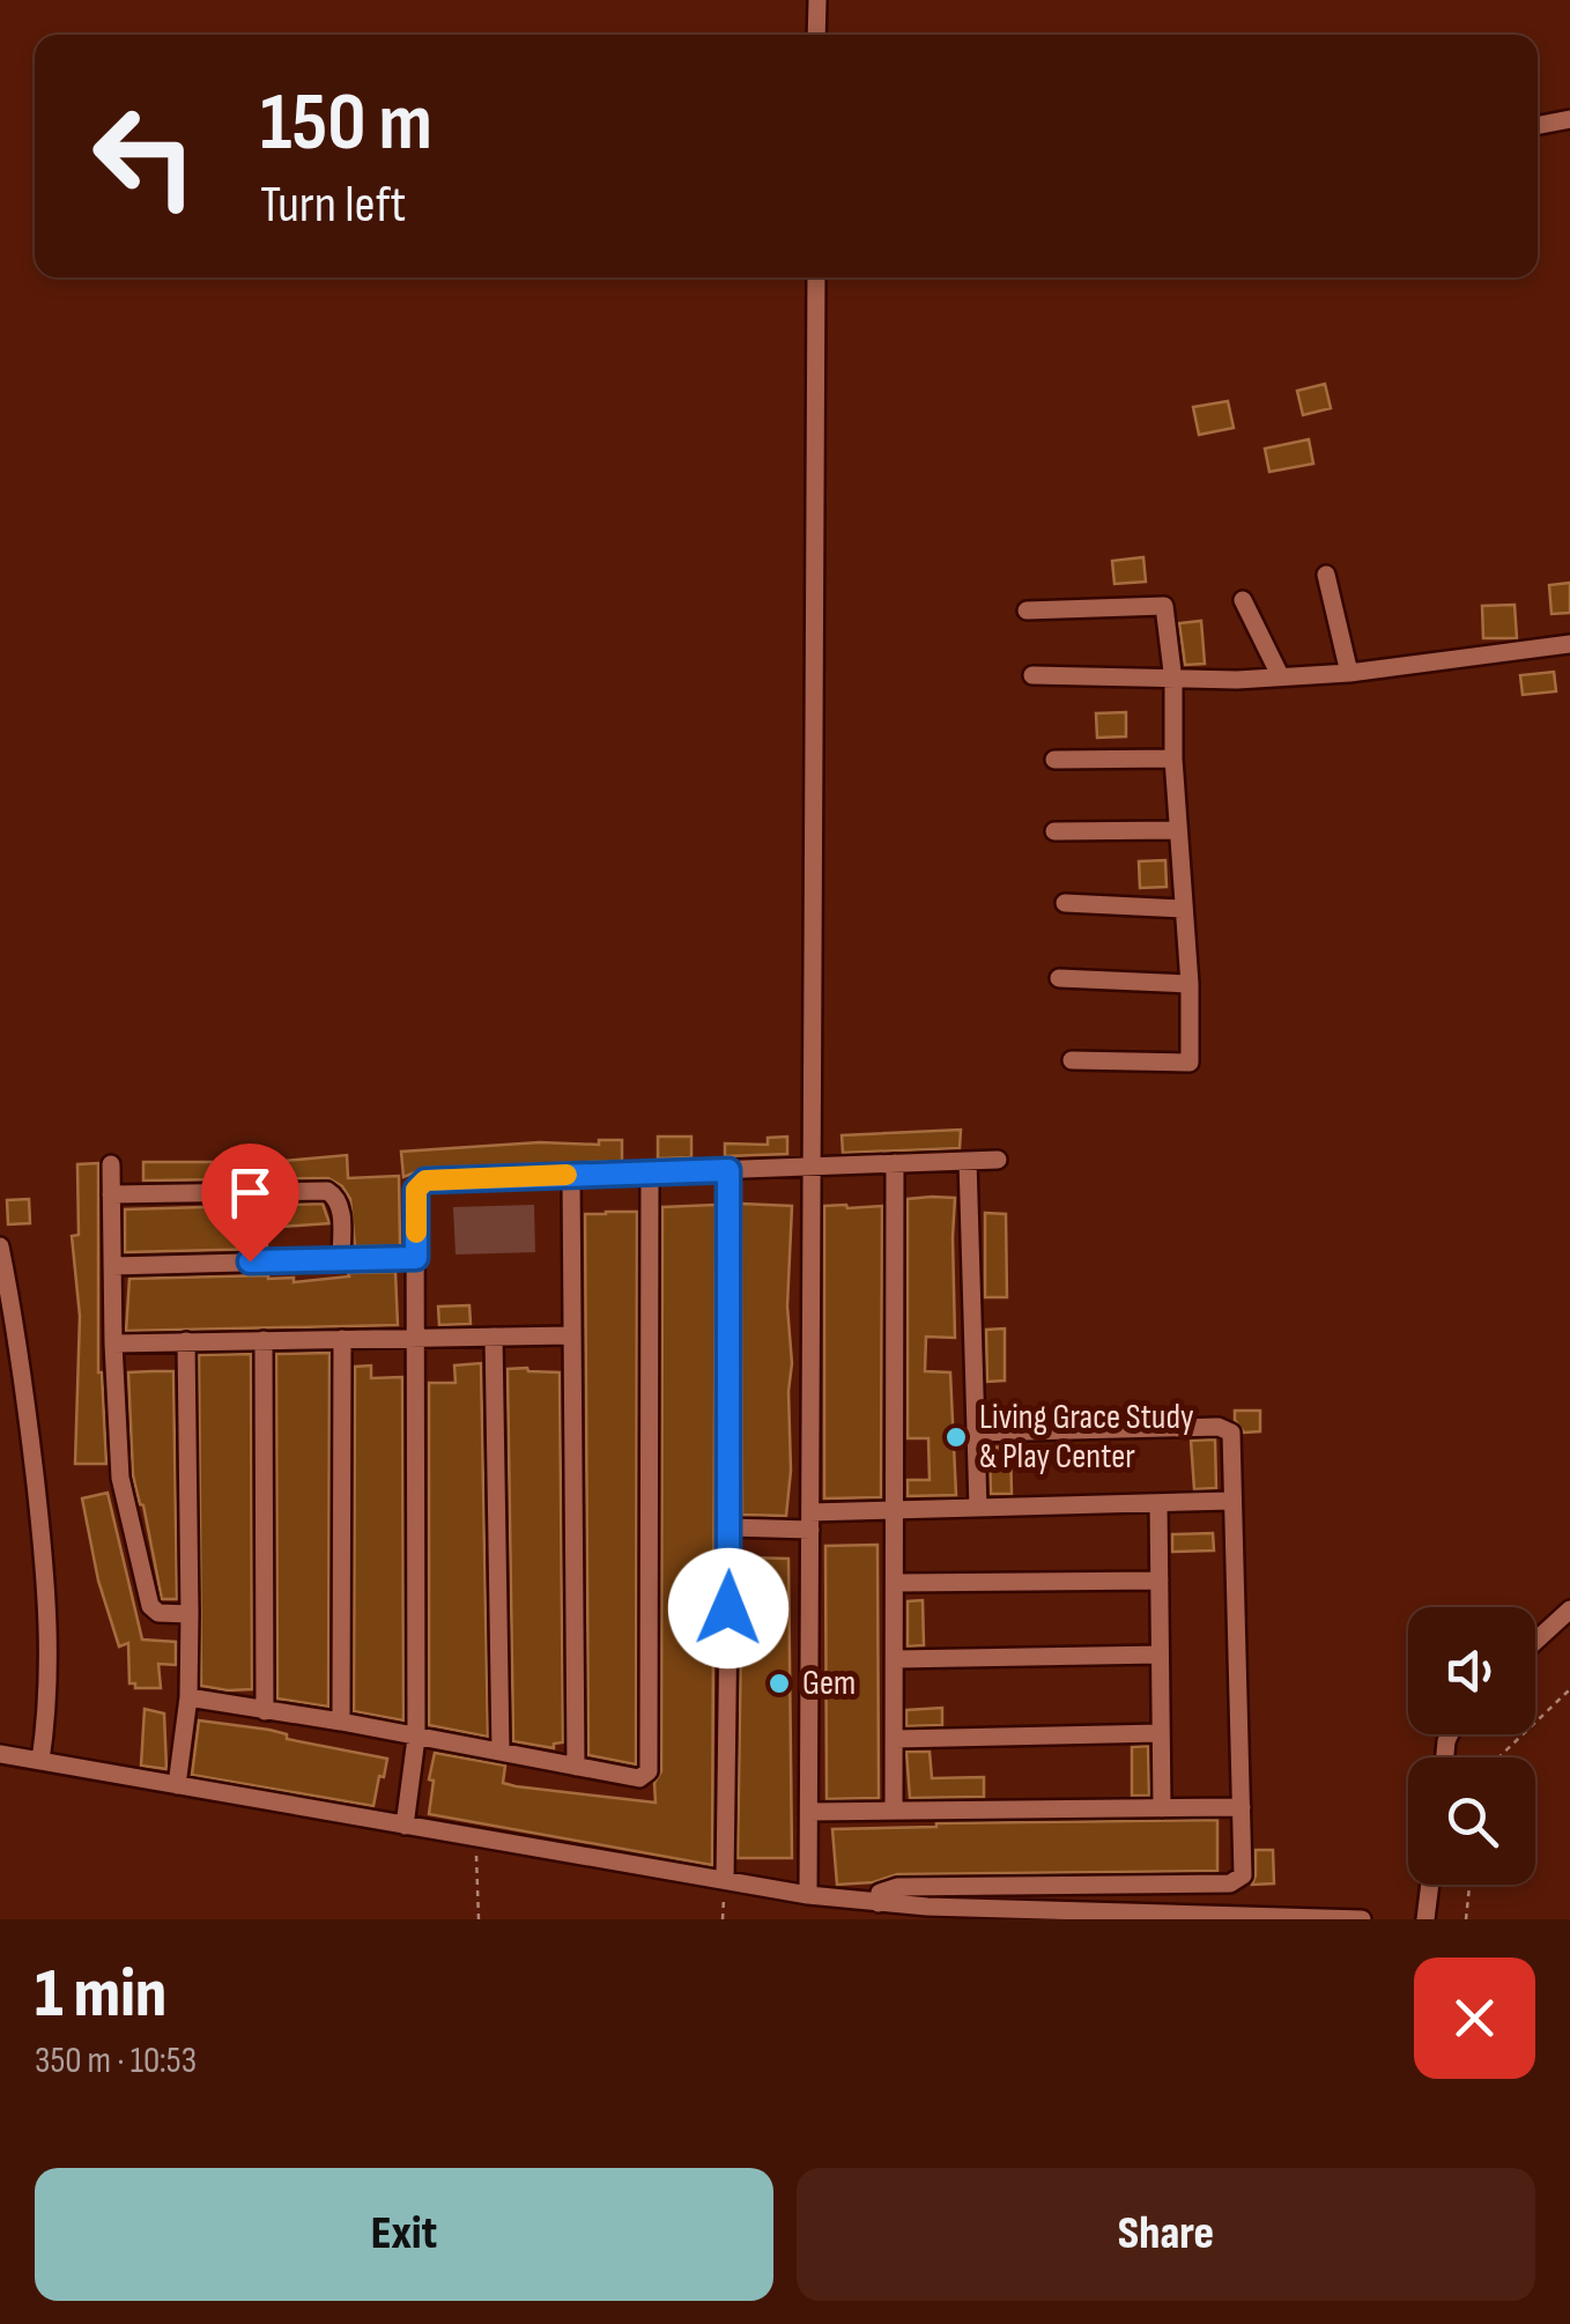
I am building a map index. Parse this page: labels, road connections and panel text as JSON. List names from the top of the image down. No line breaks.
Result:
{"places":["Living Grace Study & Play Center","Gem"],"page":{"turn":["150 m","Turn left"],"heading":["1 min","350 m · 10:53"],"buttons":["Exit","Share"]}}
